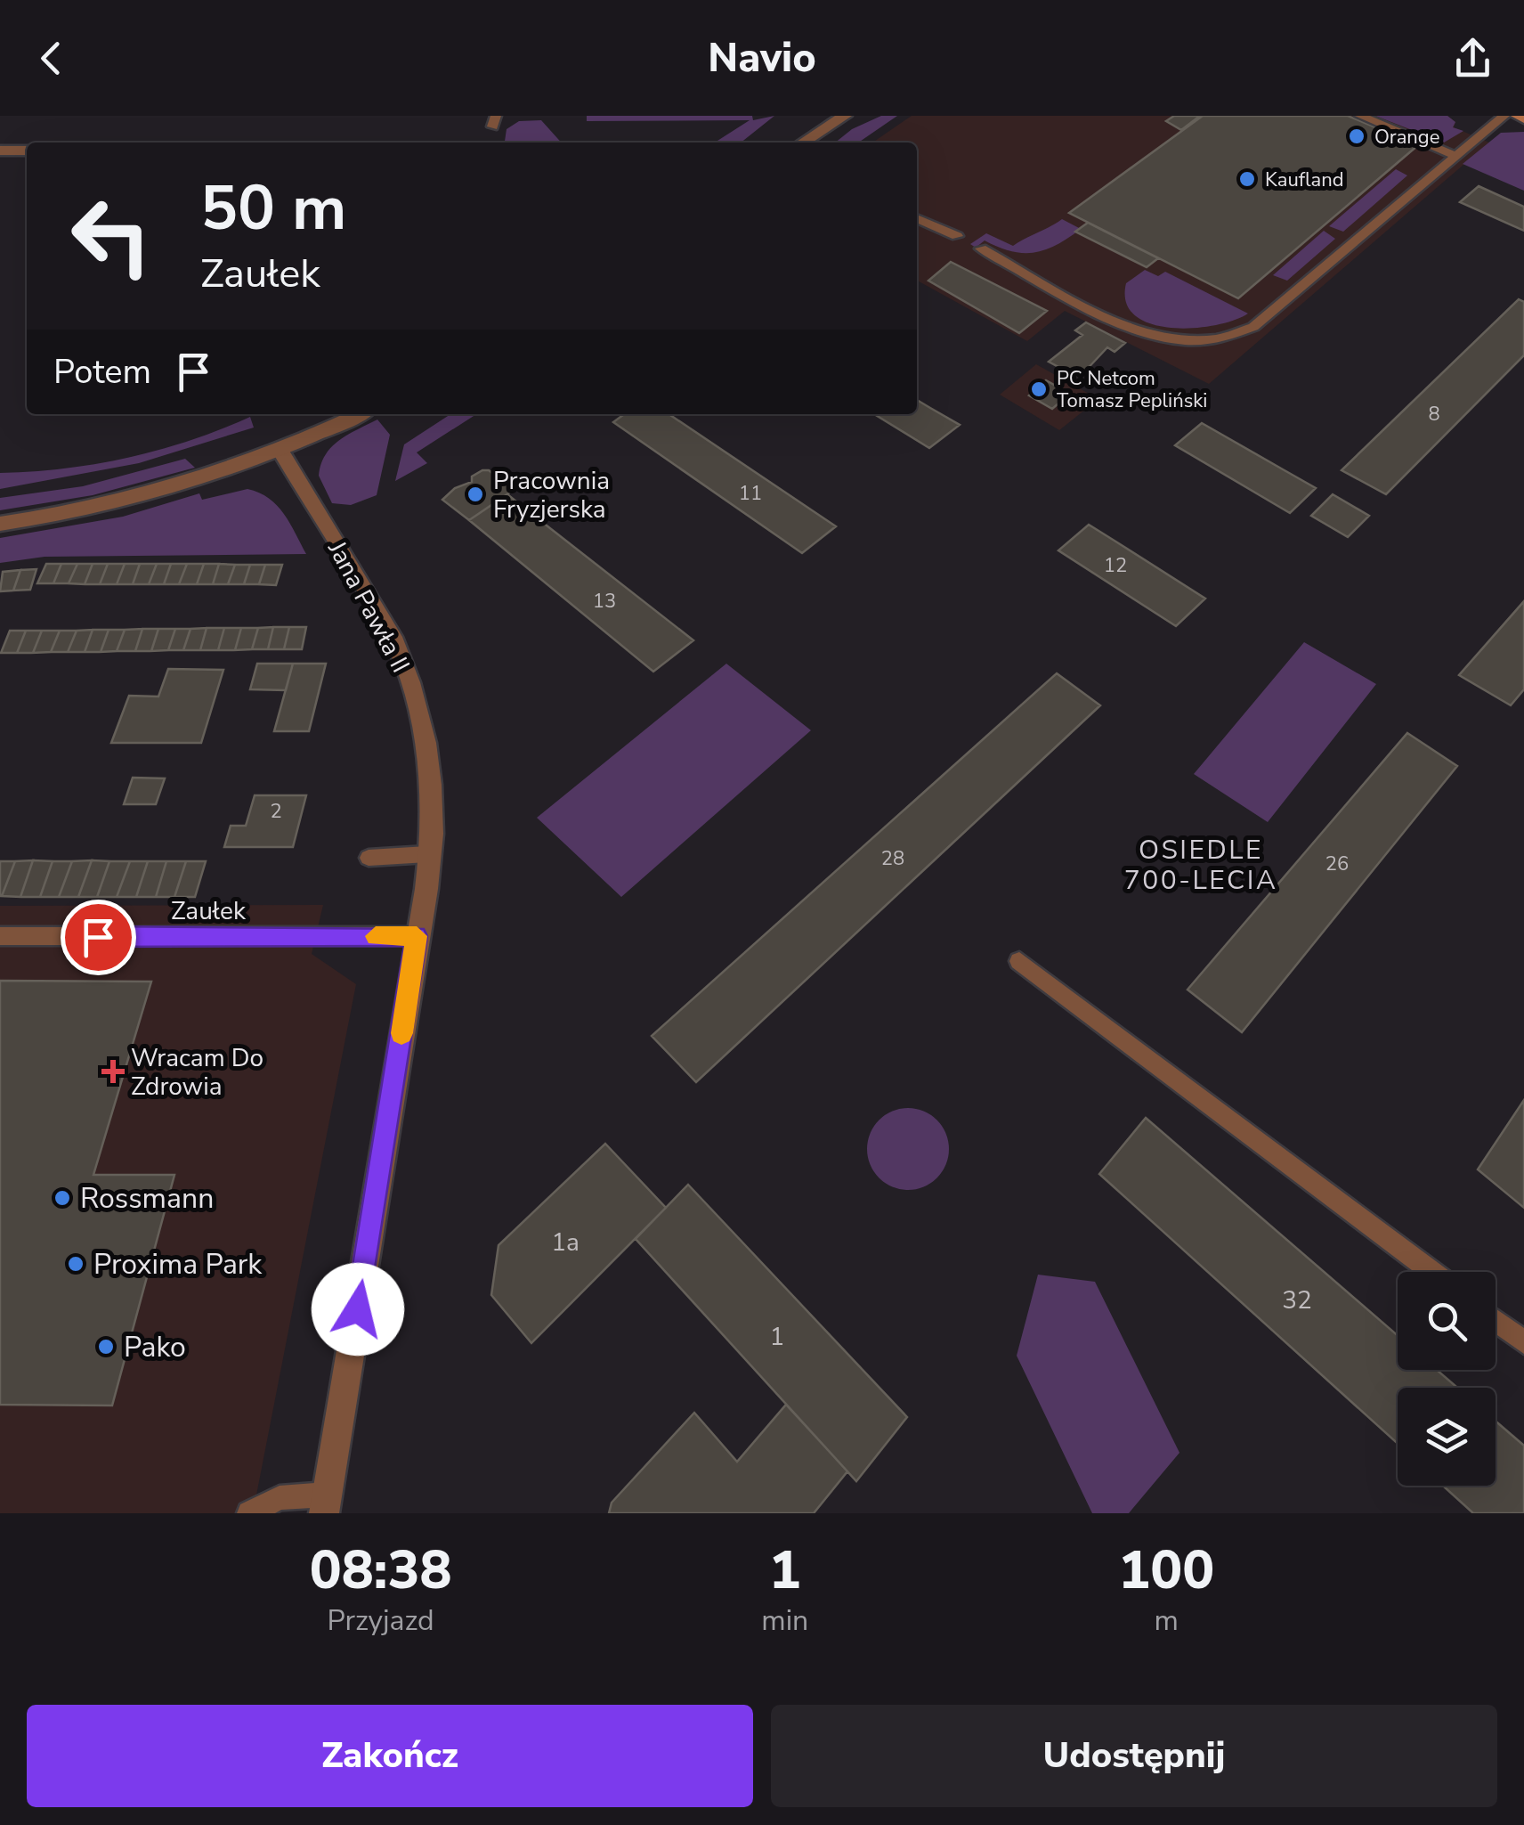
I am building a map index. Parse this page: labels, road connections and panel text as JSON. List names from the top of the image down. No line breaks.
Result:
{"streets":{"street":["Jana Pawła II"],"lane":["Zaułek"]},"crossings":[["Jana Pawła II","Zaułek"]],"districts":["OSIEDLE 700-LECIA"],"places":{"other":["Orange","Kaufland","PC Netcom Tomasz Pepliński","Pracownia Fryzjerska","Rossmann","Proxima Park","Pako"],"health":["Wracam Do Zdrowia"]},"house_numbers":["8","11","12","13","2","28","26","1a","32","1"],"page":{"header":"Navio","turn":["50 m","Zaułek"],"then":"Potem","eta":["08:38","Przyjazd","1","min","100","m"],"buttons":["Zakończ","Udostępnij"]}}
